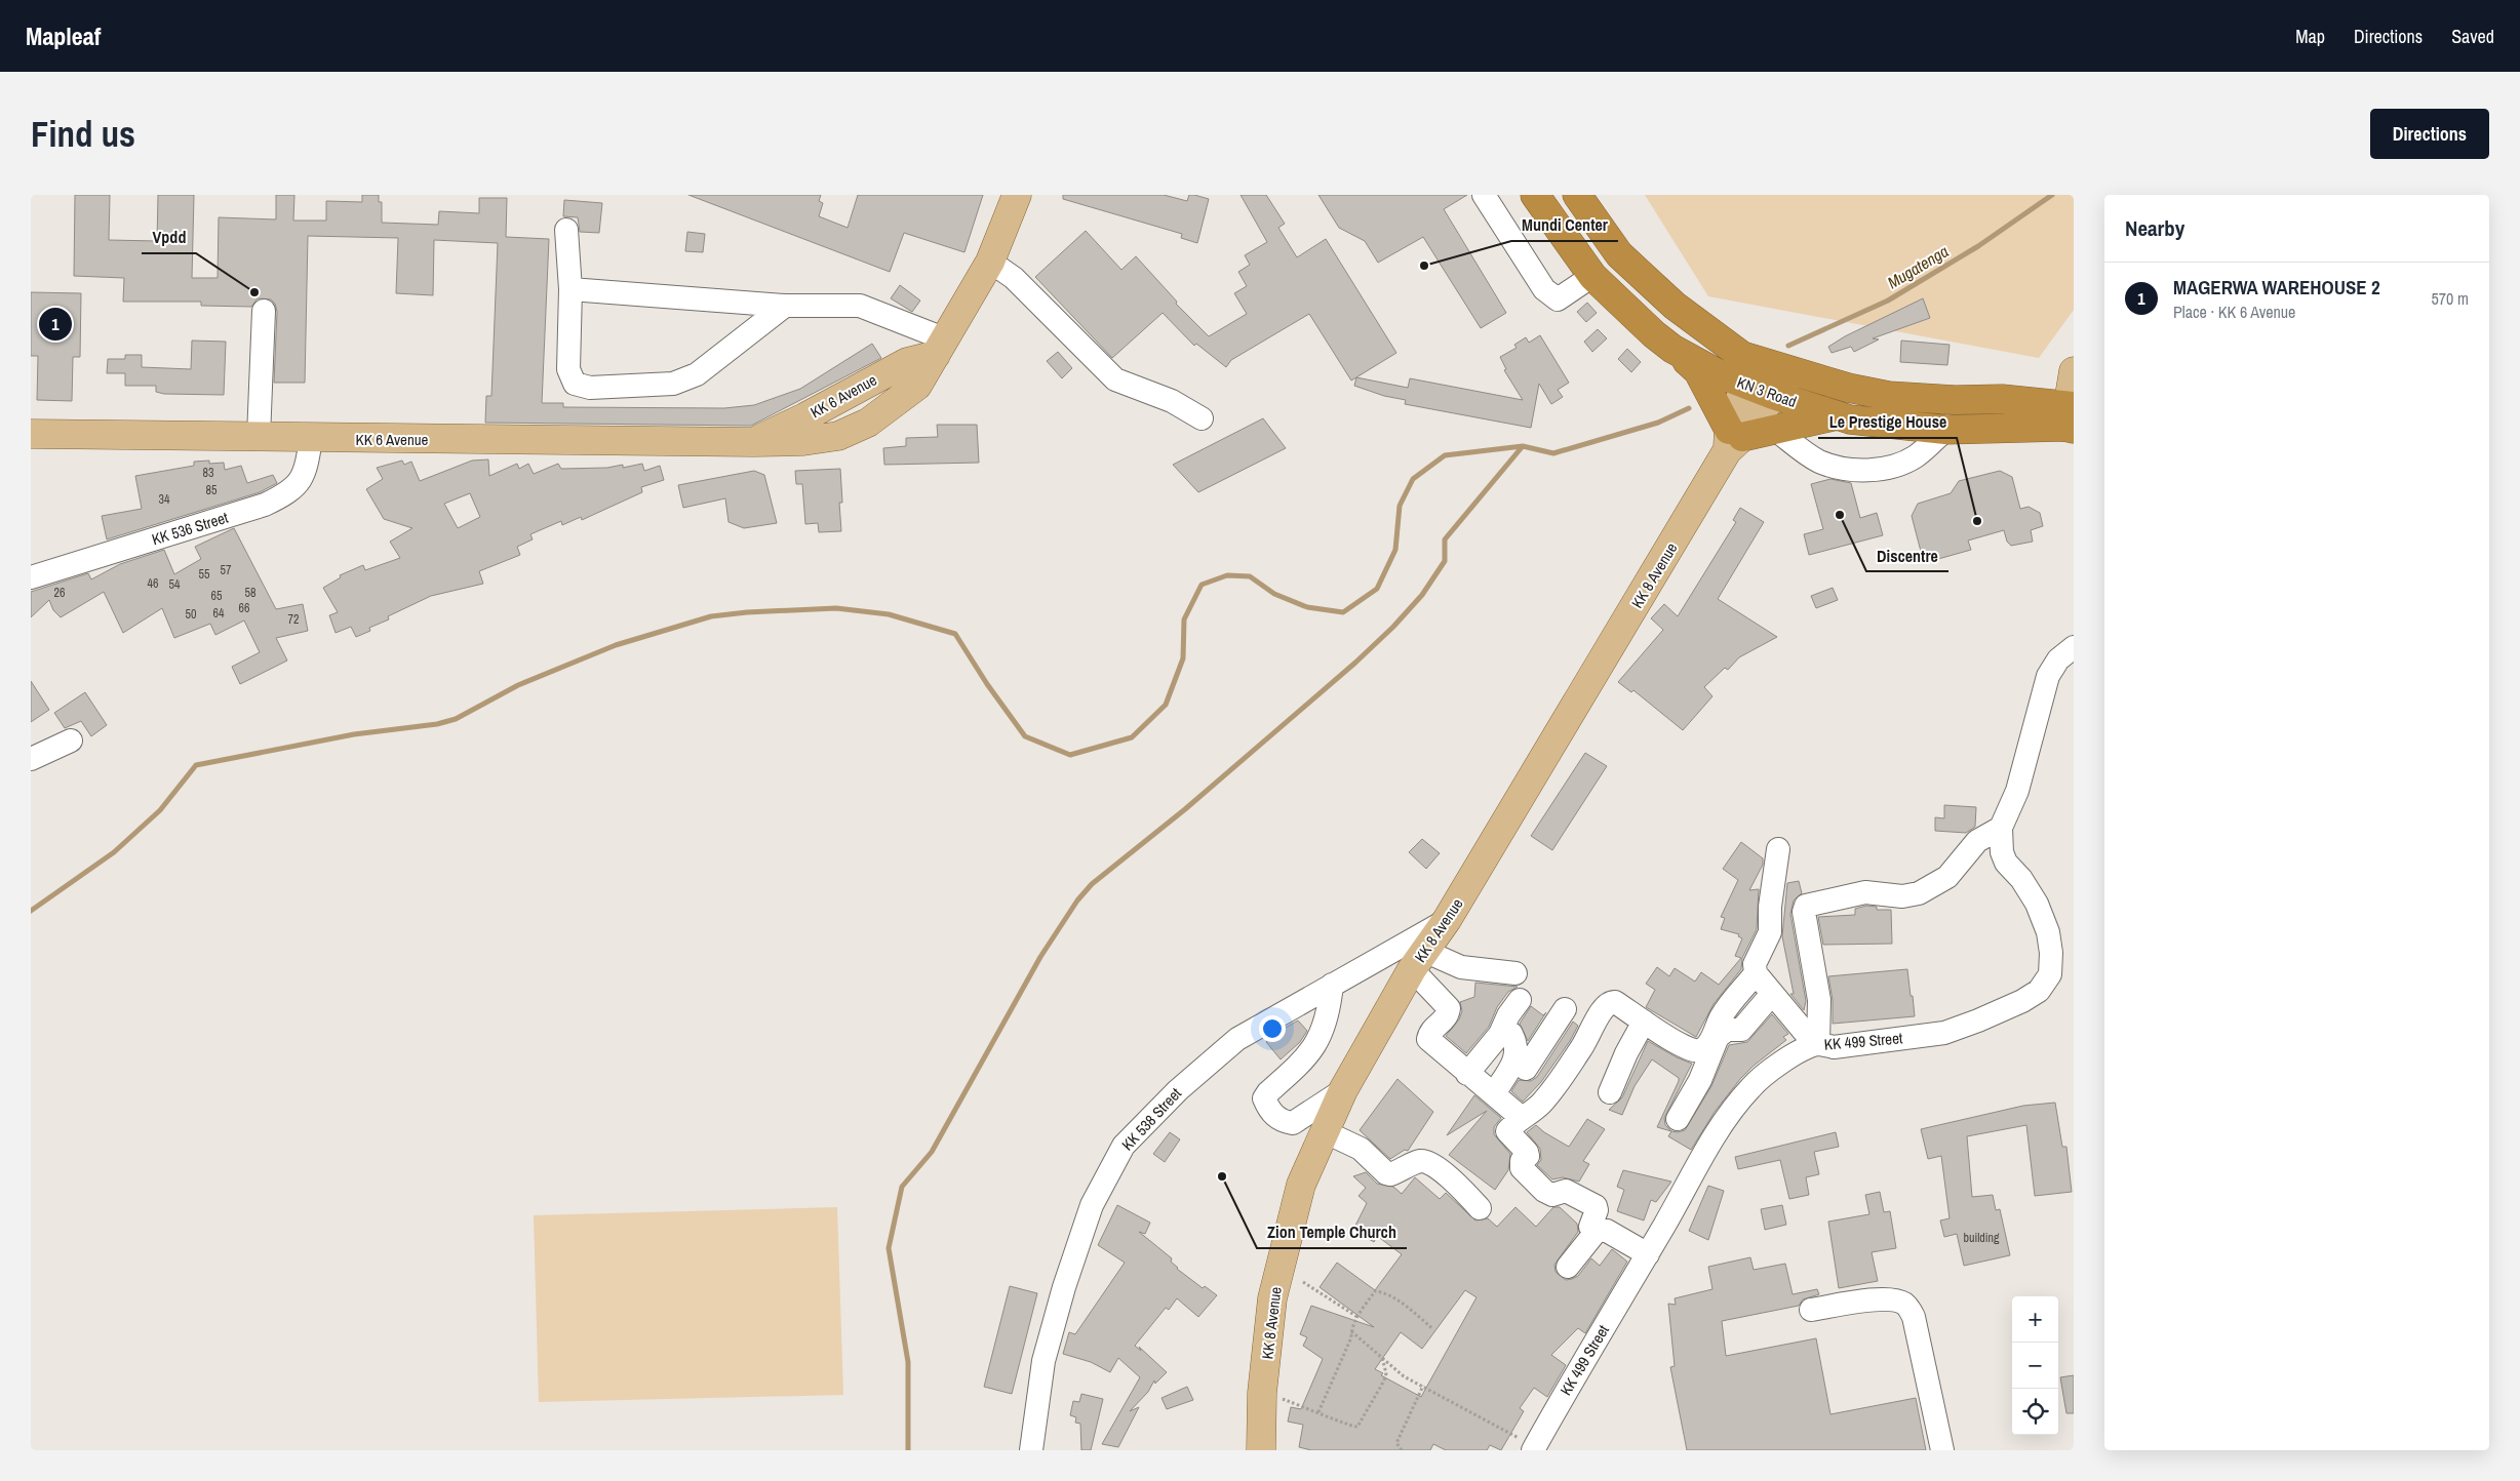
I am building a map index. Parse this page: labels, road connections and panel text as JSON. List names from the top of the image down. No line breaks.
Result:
{"streets":{"highway":["KN 3 Road"],"main road":["KK 6 Avenue","KK 8 Avenue"],"street":["KK 536 Street","KK 499 Street","KK 538 Street"]},"crossings":[["KN 3 Road","KK 8 Avenue"],["KK 6 Avenue","KK 536 Street"],["KK 8 Avenue","KK 538 Street"]],"water":["Mugatenga"],"places":["Mundi Center","Vpdd","Discentre","Le Prestige House","Zion Temple Church"],"house_numbers":["83","85","34","57","55","46","54","26","58","65","66","64","50","72","building"],"page":{"header":"Mapleaf","nav":["Map","Directions","Saved"],"buttons":"Directions","title":"Find us","heading":"Nearby","list":[{"mark":"1","name":"MAGERWA WAREHOUSE 2","note":"Place · KK 6 Avenue","value":"570 m"}],"pins":"1","map_buttons":["+","−"]}}
